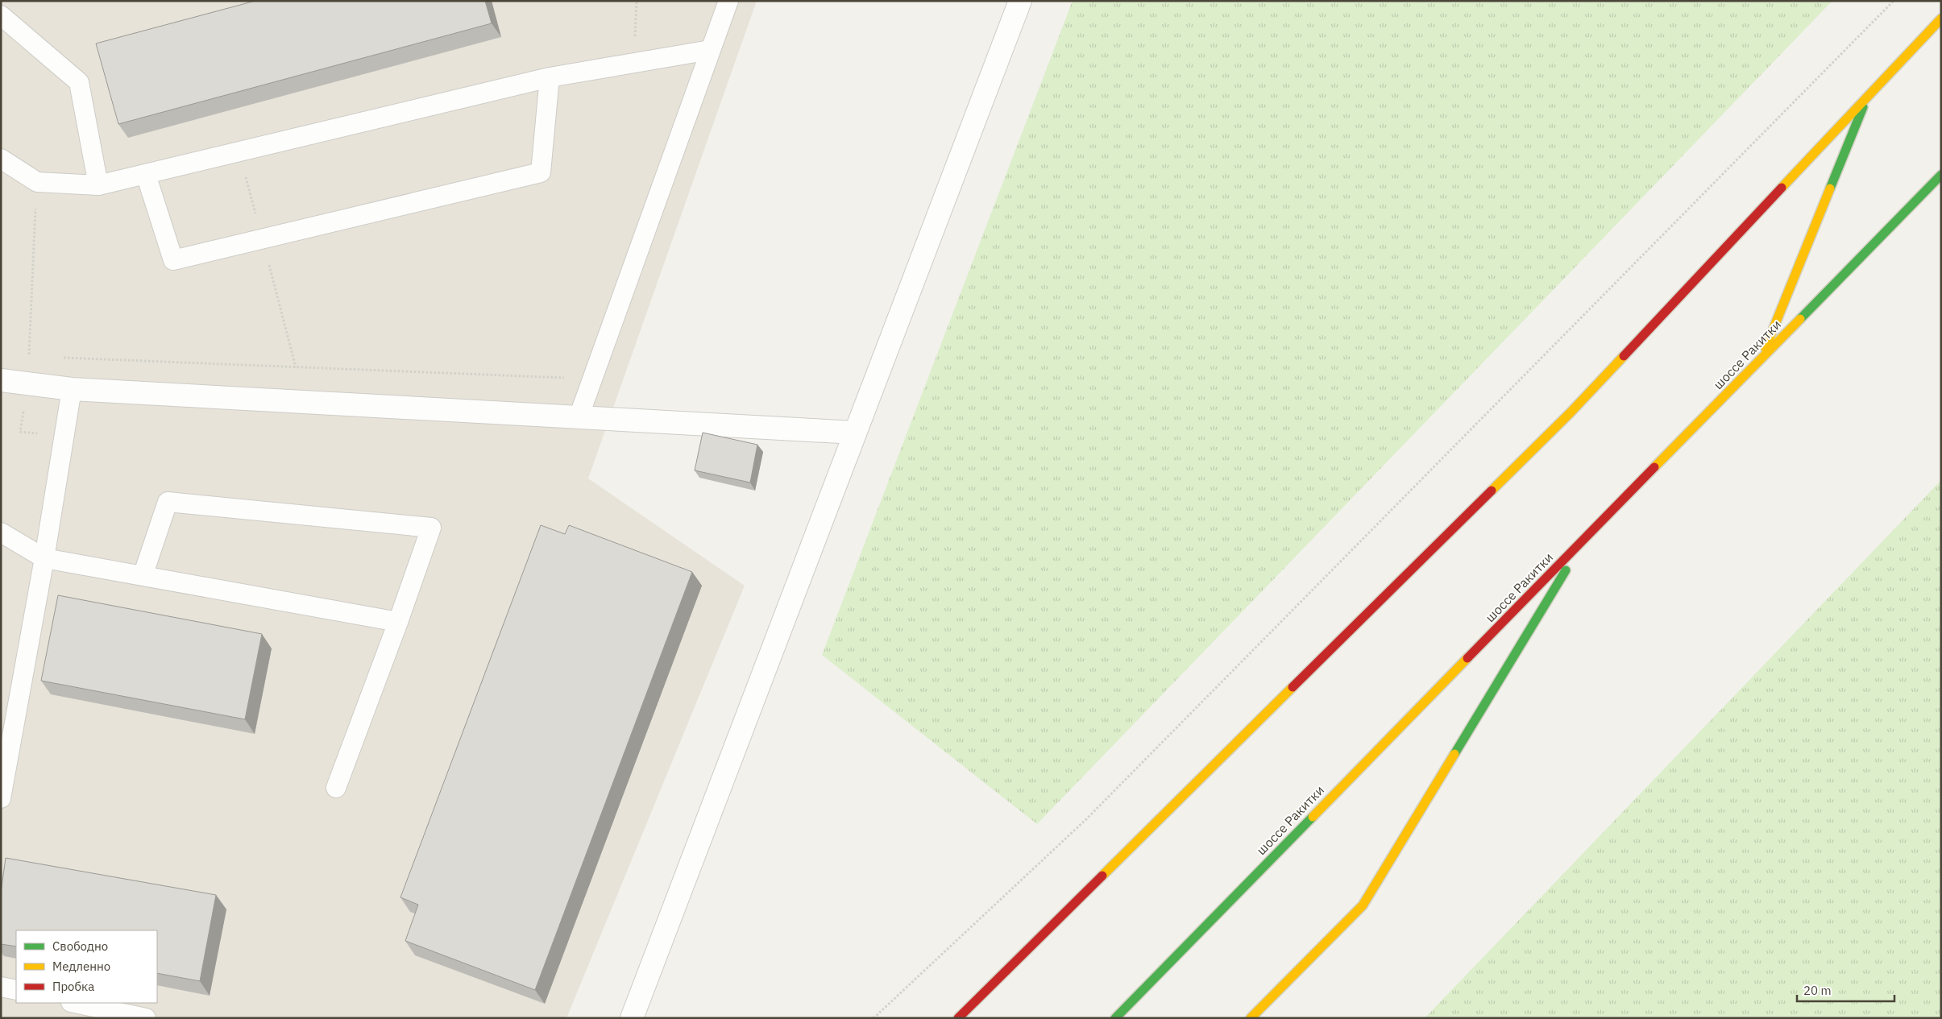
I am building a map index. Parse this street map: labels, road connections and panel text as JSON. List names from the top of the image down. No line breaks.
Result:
{"streets":{"street":["шоссе Ракитки"]},"legend":["Свободно","Медленно","Пробка"],"scale_bar":"20 m"}
